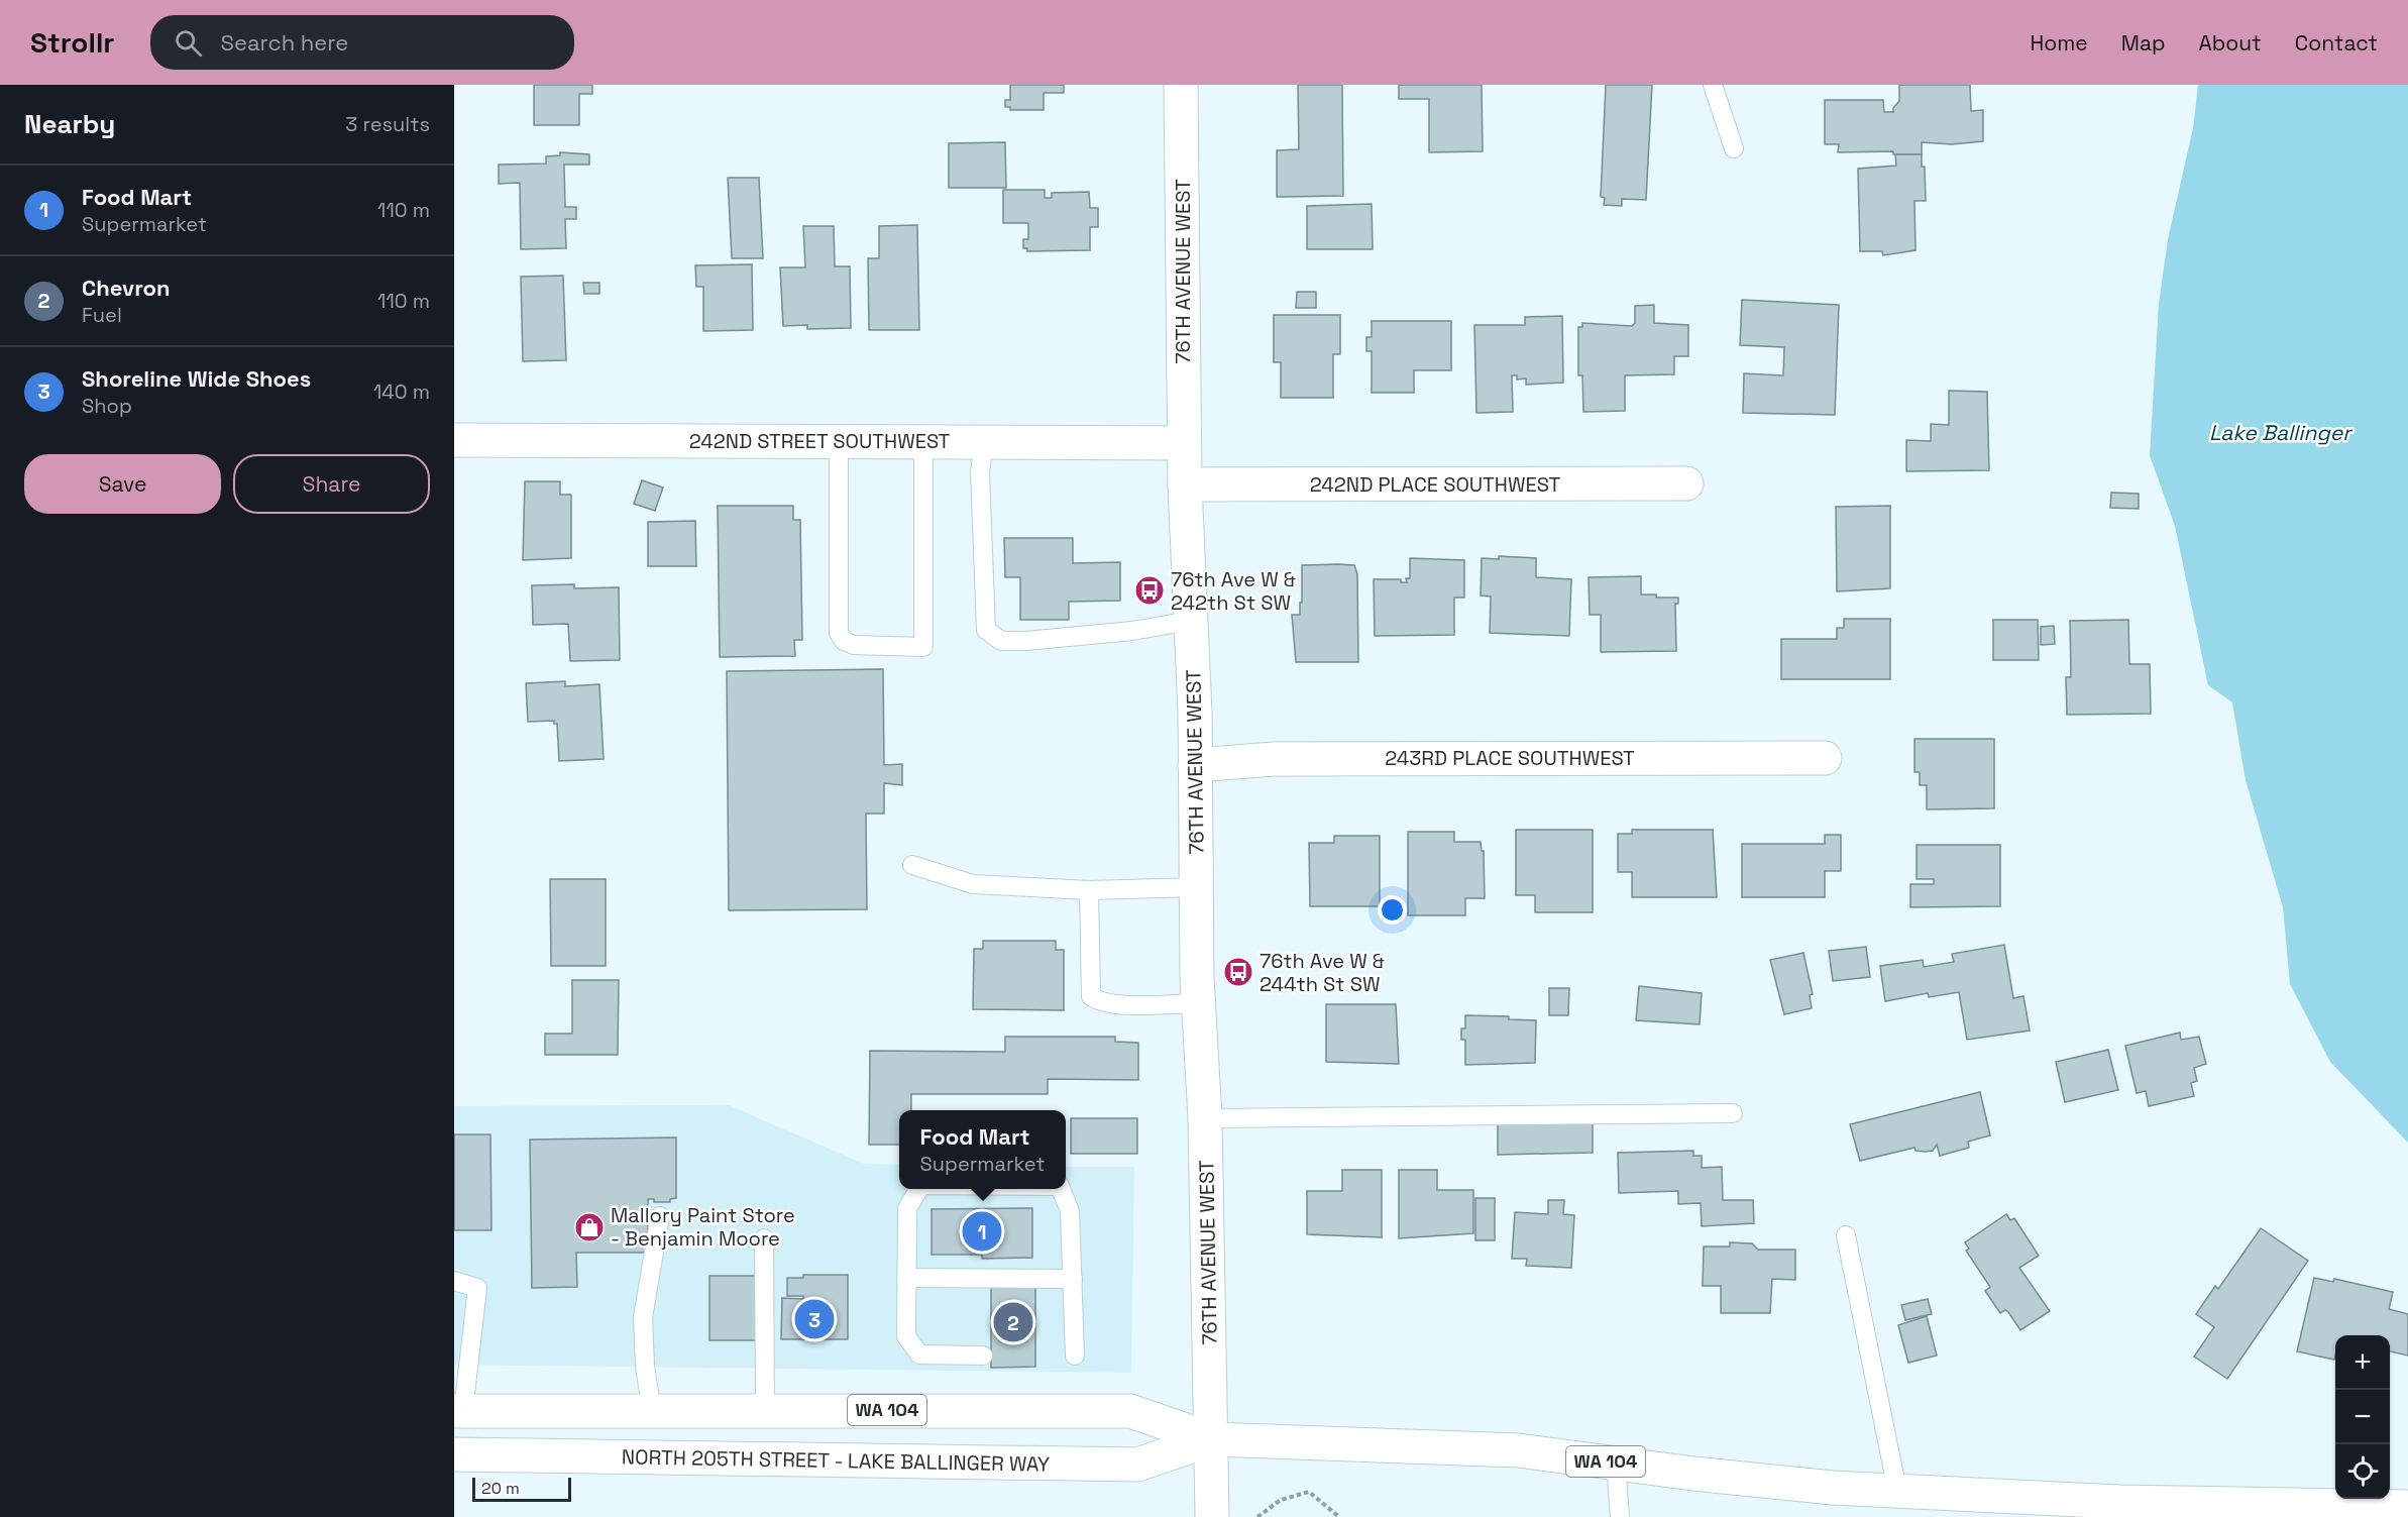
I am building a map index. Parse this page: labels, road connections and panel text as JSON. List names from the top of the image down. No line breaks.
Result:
{"streets":{"street":["76TH AVENUE WEST","242ND STREET SOUTHWEST","242ND PLACE SOUTHWEST","243RD PLACE SOUTHWEST","WA 104","NORTH 205TH STREET - LAKE BALLINGER WAY"]},"crossings":[["76TH AVENUE WEST","242ND STREET SOUTHWEST"],["76TH AVENUE WEST","242ND PLACE SOUTHWEST"],["76TH AVENUE WEST","243RD PLACE SOUTHWEST"],["76TH AVENUE WEST","NORTH 205TH STREET - LAKE BALLINGER WAY"]],"water":["Lake Ballinger"],"places":{"bus stop":["76th Ave W & 242th St SW","76th Ave W & 244th St SW"],"shop":["Mallory Paint Store - Benjamin Moore"]},"scale_bar":"20 m","page":{"header":"Strollr","search":"Search here","nav":["Home","Map","About","Contact"],"heading":["Nearby","3 results"],"list":[{"mark":"1","name":"Food Mart","note":"Supermarket","value":"110 m"},{"mark":"2","name":"Chevron","note":"Fuel","value":"110 m"},{"mark":"3","name":"Shoreline Wide Shoes","note":"Shop","value":"140 m"}],"buttons":["Save","Share"],"popup":["Food Mart","Supermarket"],"pins":["1","3","2"],"map_buttons":["+","−"],"scale":"20 m"}}
